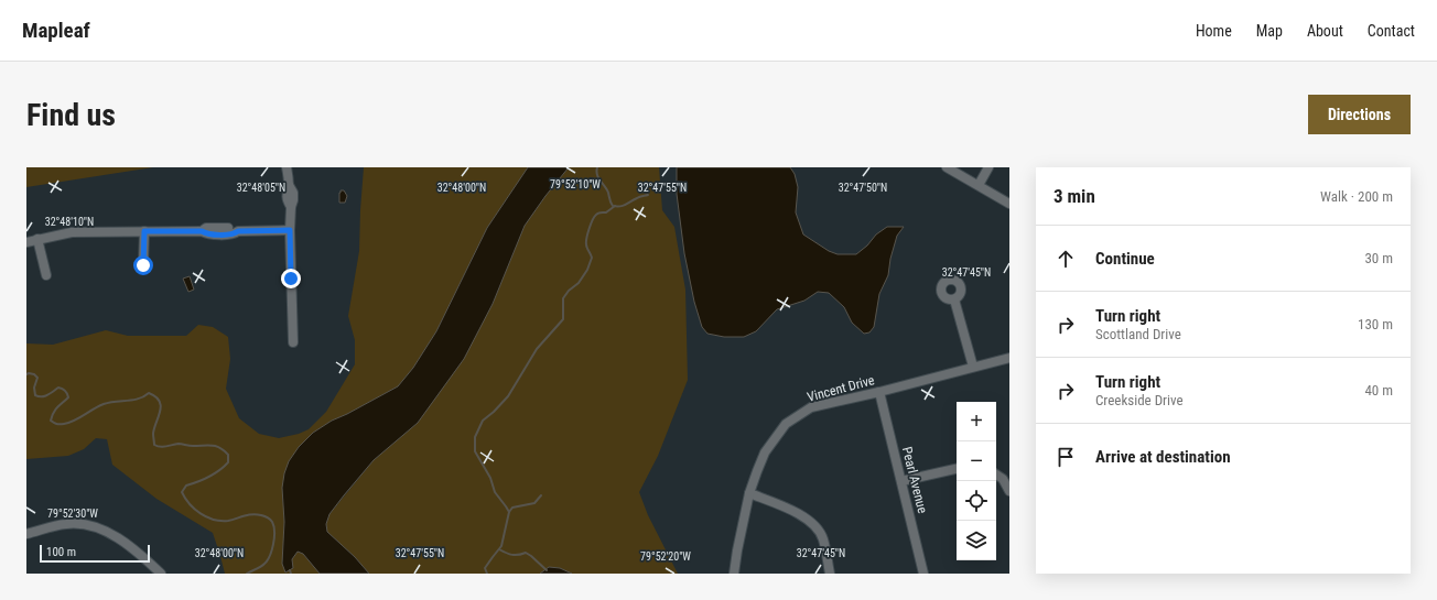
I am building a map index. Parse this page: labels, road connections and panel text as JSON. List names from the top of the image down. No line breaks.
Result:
{"streets":{"street":["Vincent Drive","Pearl Avenue"]},"crossings":[["Vincent Drive","Pearl Avenue"]],"scale_bar":"100 m","page":{"header":"Mapleaf","nav":["Home","Map","About","Contact"],"buttons":"Directions","title":"Find us","heading":["3 min","Walk · 200 m"],"list":[["Continue","30 m"],["Turn right","Scottland Drive","130 m"],["Turn right","Creekside Drive","40 m"],"Arrive at destination"],"map_buttons":["+","−"],"scale":"100 m"},"coordinates":["79°52'10\"W","32°48'05\"N","32°48'00\"N","32°47'55\"N","32°47'50\"N","32°48'10\"N","32°47'45\"N","79°52'30\"W","79°52'20\"W"]}
